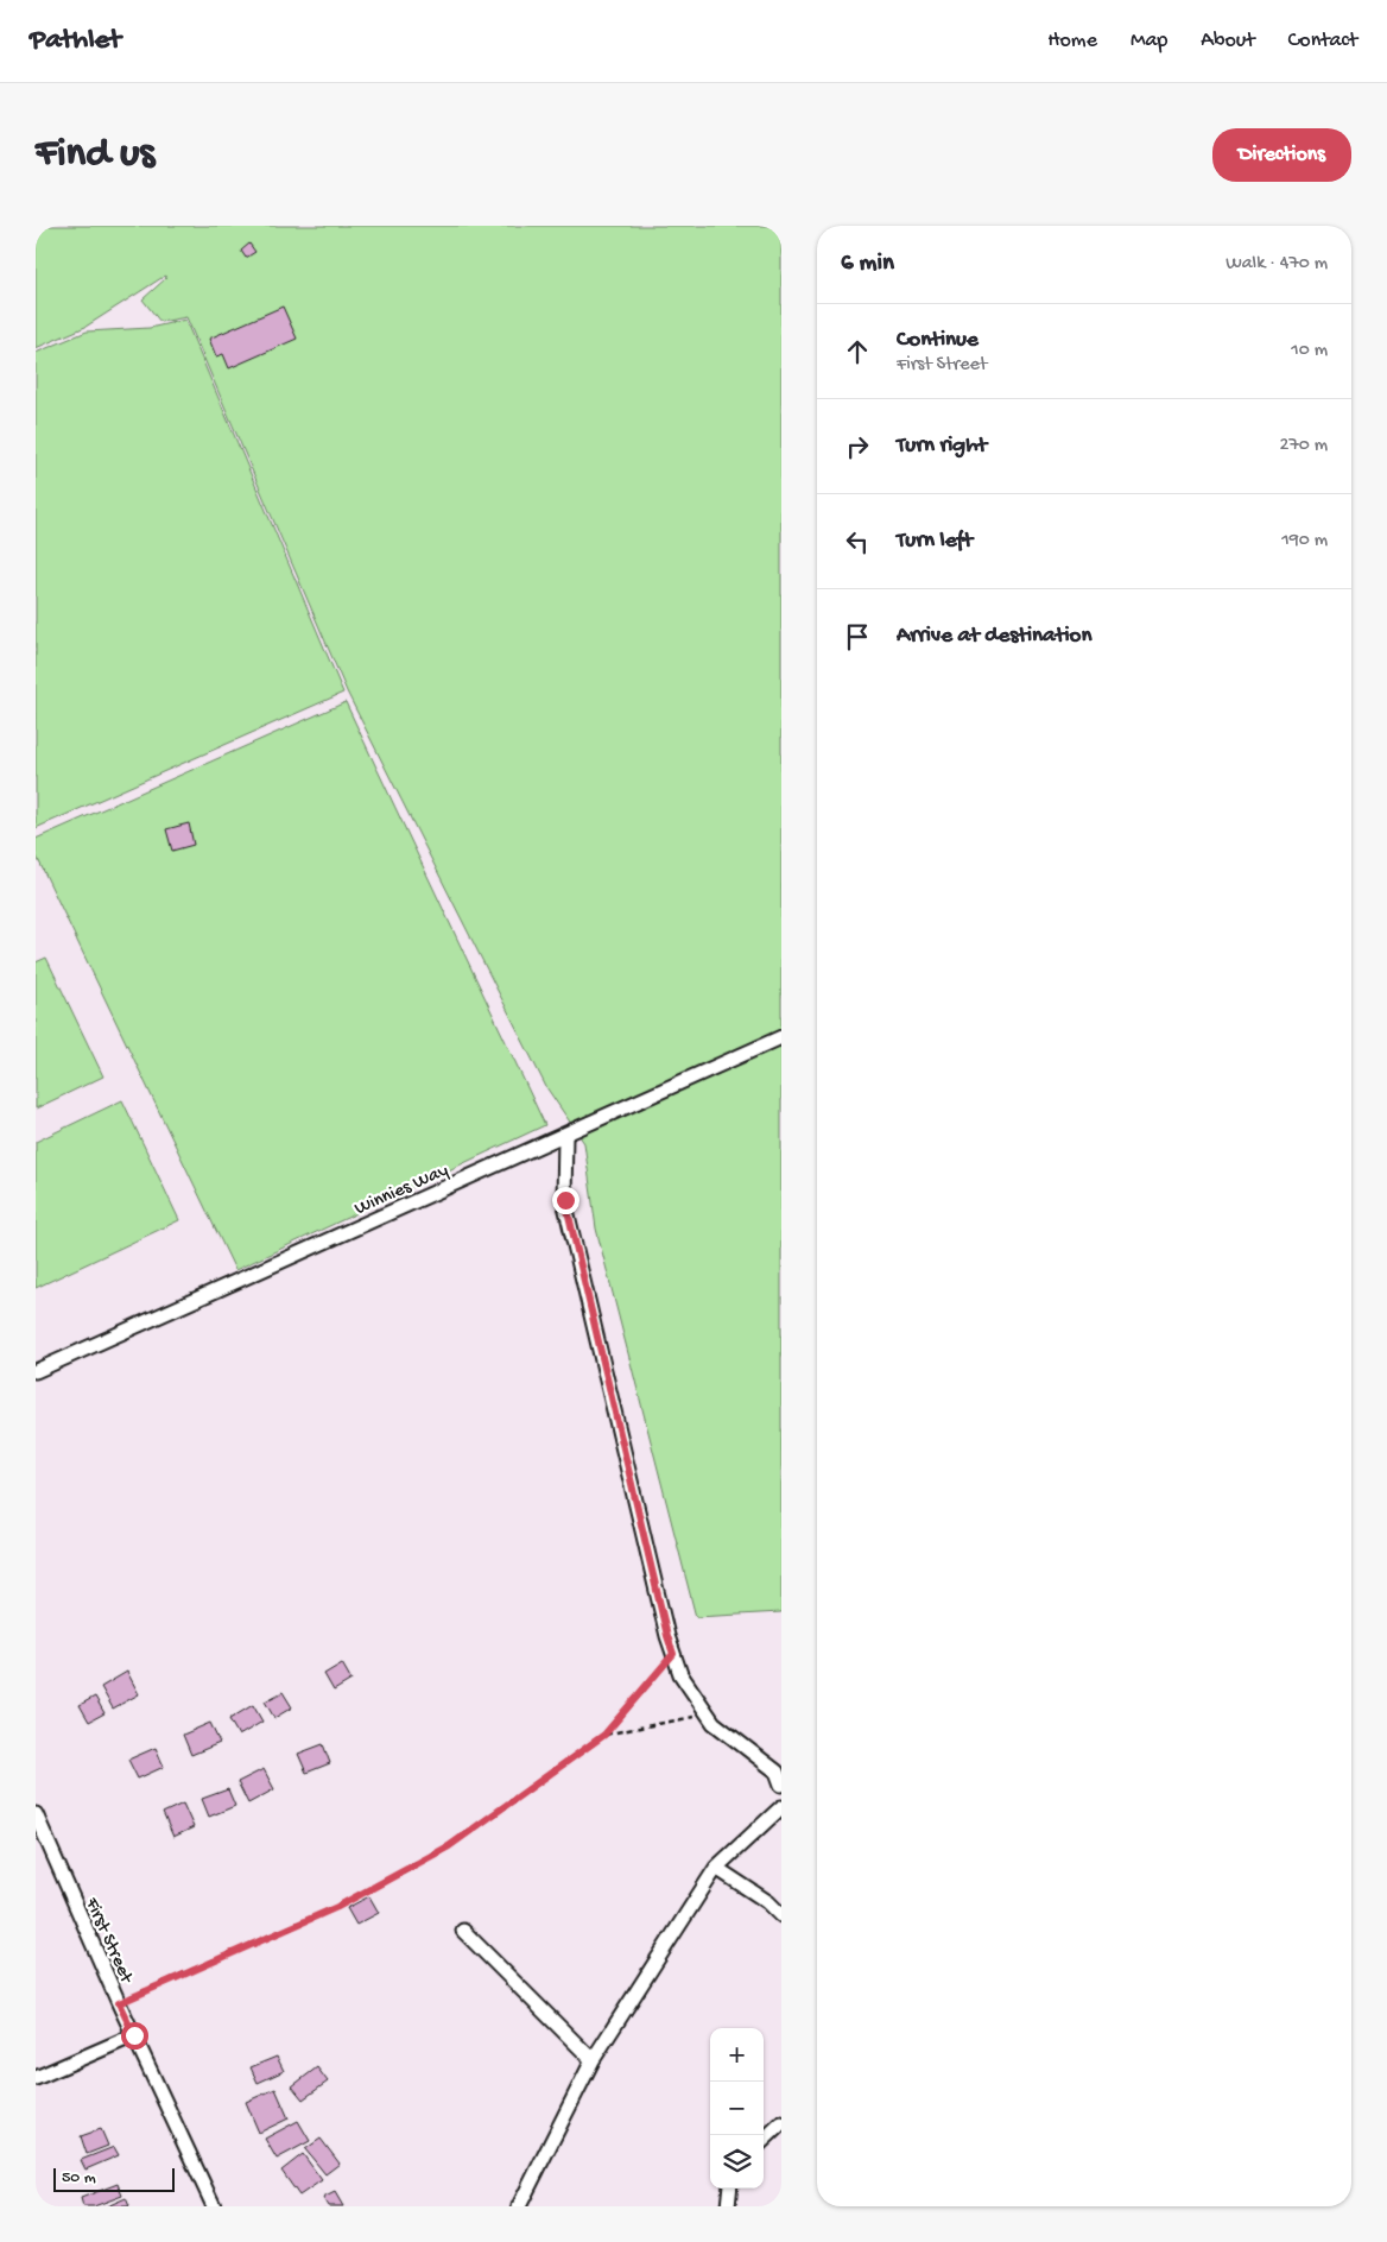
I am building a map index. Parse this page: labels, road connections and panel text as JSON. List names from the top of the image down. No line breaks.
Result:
{"streets":{"street":["Winnies Way","First Street"]},"scale_bar":"50 m","page":{"header":"Pathlet","nav":["Home","Map","About","Contact"],"buttons":"Directions","title":"Find us","heading":["6 min","Walk · 470 m"],"list":[["Continue","First Street","10 m"],["Turn right","270 m"],["Turn left","190 m"],"Arrive at destination"],"map_buttons":["+","−"],"scale":"50 m"}}
